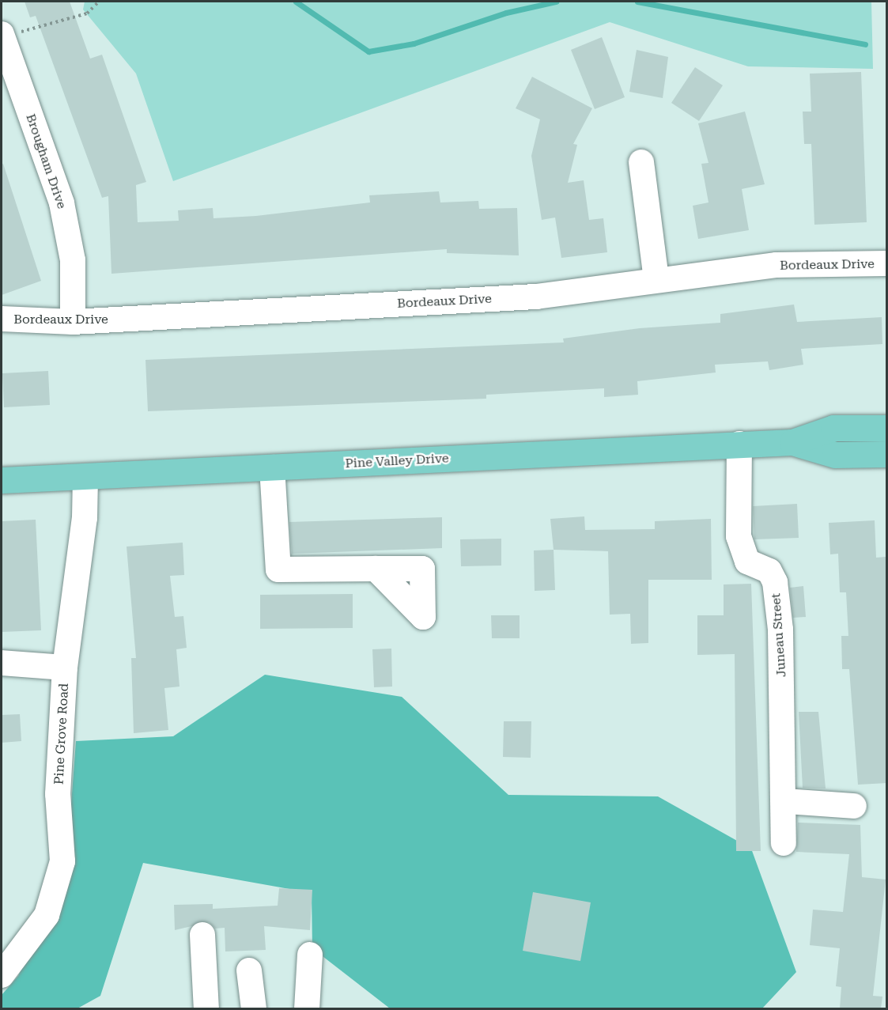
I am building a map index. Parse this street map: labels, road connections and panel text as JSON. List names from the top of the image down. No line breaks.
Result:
{"streets":{"main road":["Pine Valley Drive"],"street":["Brougham Drive","Bordeaux Drive","Juneau Street","Pine Grove Road"]},"crossings":[["Brougham Drive","Bordeaux Drive"],["Pine Valley Drive","Juneau Street"],["Pine Valley Drive","Pine Grove Road"]]}
